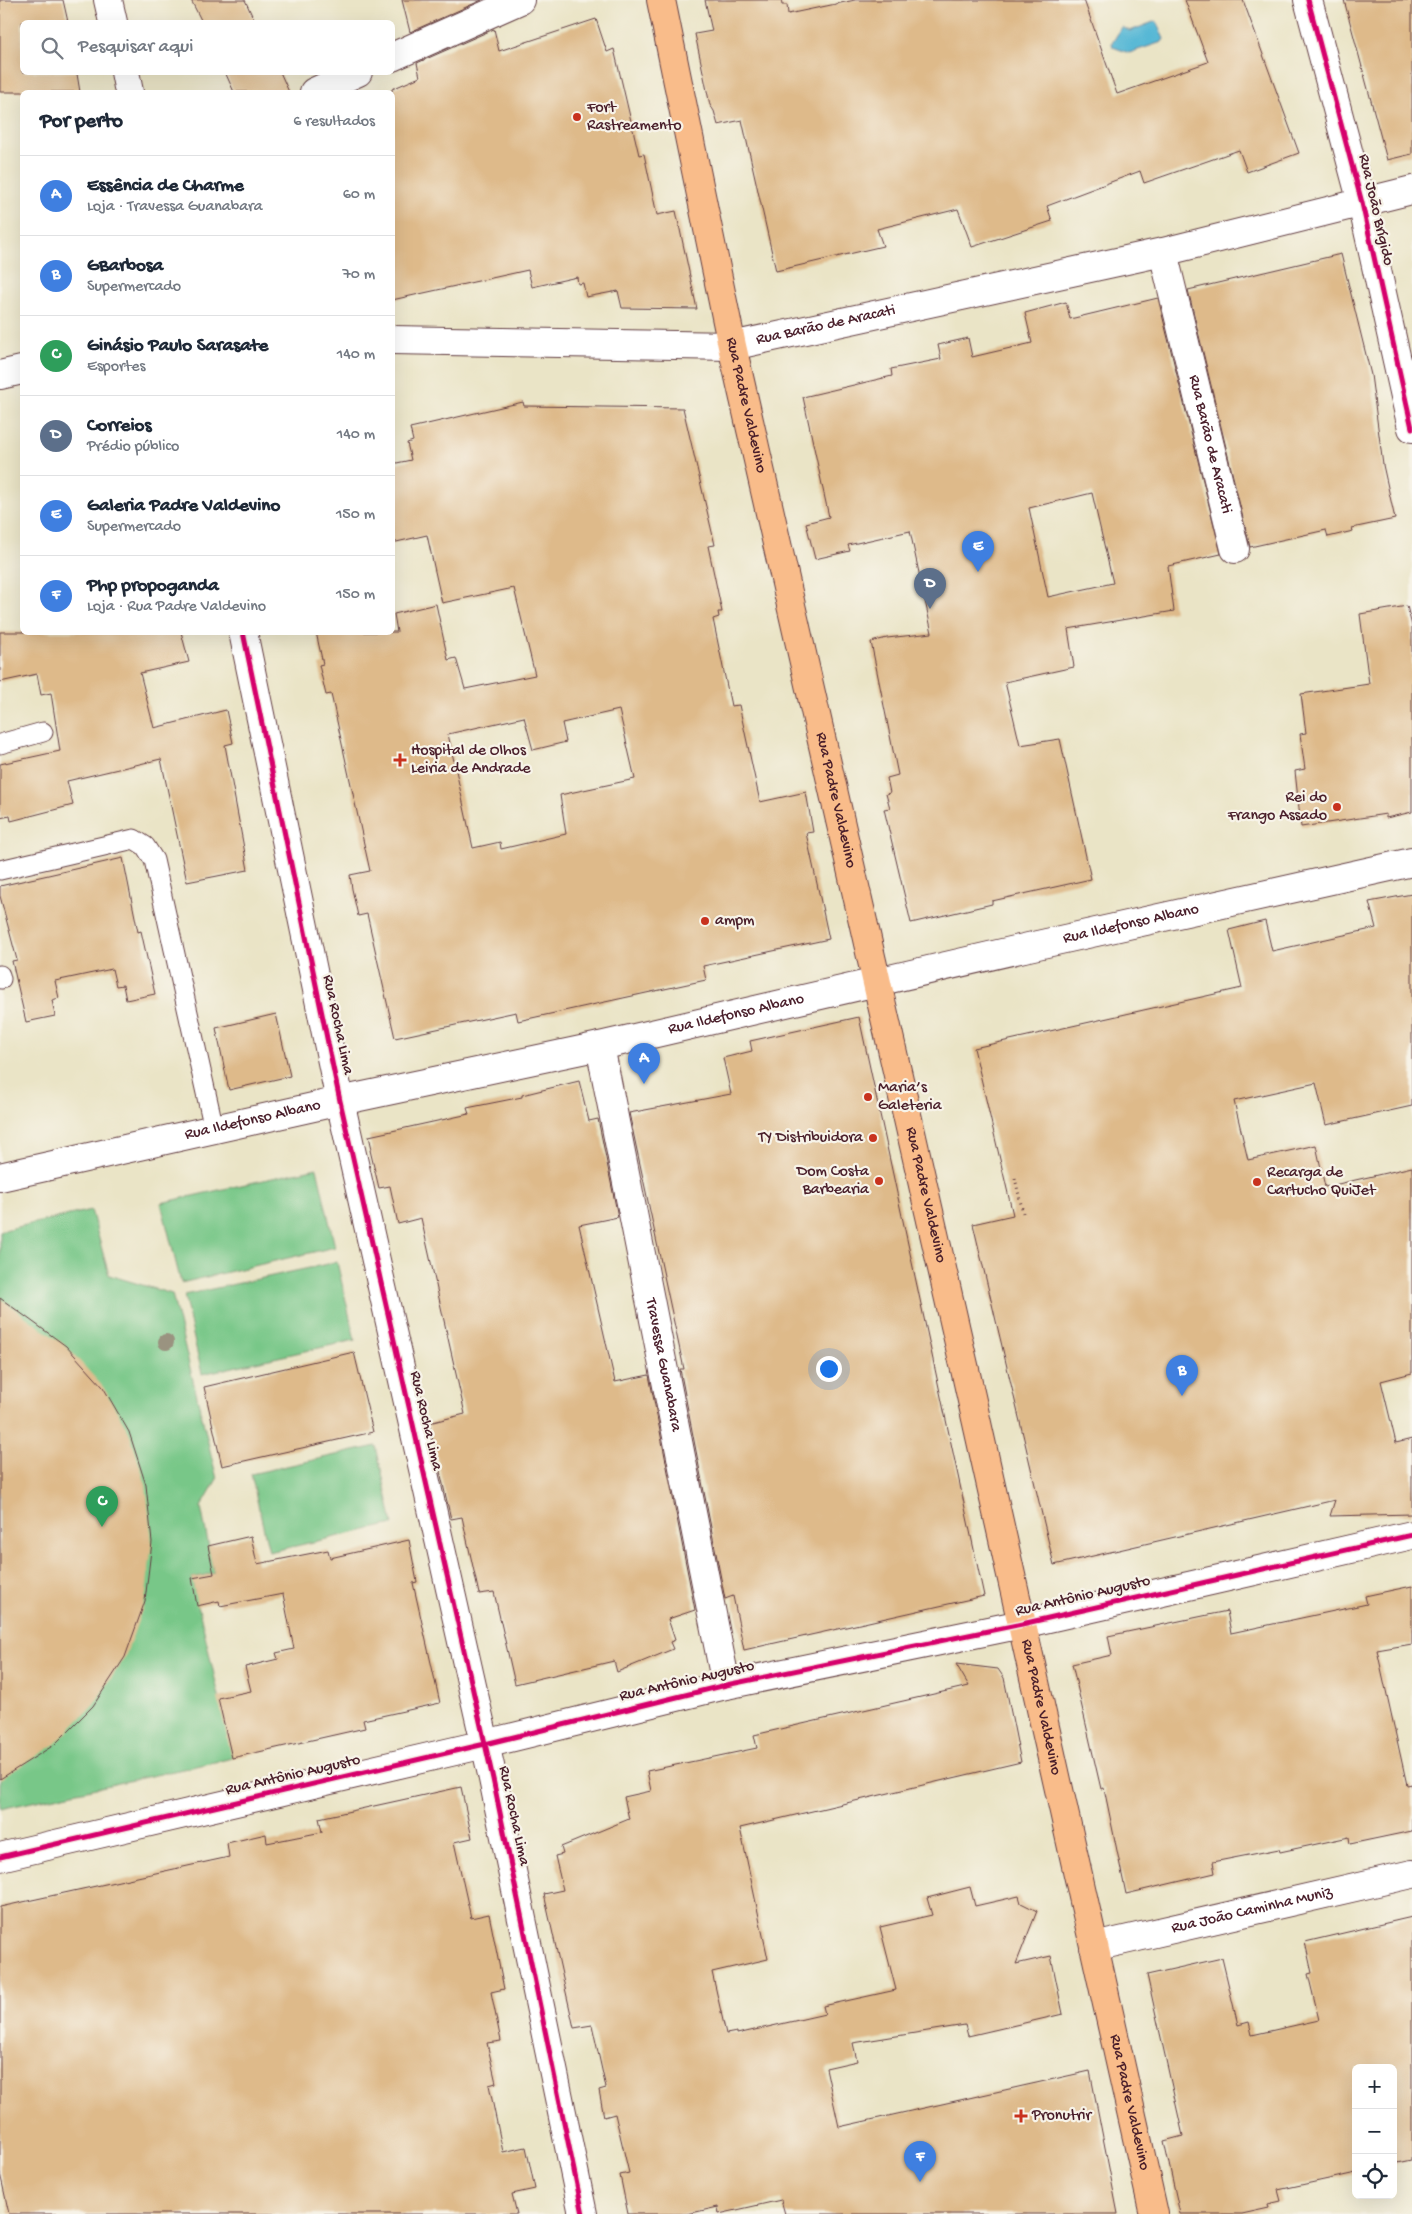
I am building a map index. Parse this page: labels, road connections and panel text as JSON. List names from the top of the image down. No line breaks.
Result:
{"streets":{"main road":["Rua Padre Valdevino"],"street":["Rua João Brígido","Rua Barão de Aracati","Rua Ildefonso Albano","Rua Rocha Lima","Travessa Guanabara","Rua Antônio Augusto","Rua João Caminha Muniz"]},"crossings":[["Rua João Brígido","Rua Barão de Aracati"],["Rua Barão de Aracati","Rua Padre Valdevino"],["Rua Padre Valdevino","Rua Ildefonso Albano"],["Rua Padre Valdevino","Rua Antônio Augusto"],["Rua Padre Valdevino","Rua João Caminha Muniz"],["Rua Ildefonso Albano","Rua Rocha Lima"],["Rua Ildefonso Albano","Travessa Guanabara"],["Rua Rocha Lima","Rua Antônio Augusto"],["Travessa Guanabara","Rua Antônio Augusto"]],"places":{"other":["Fort Rastreamento","Rei do Frango Assado","ampm","Maria’s Galeteria","TY Distribuidora","Dom Costa Barbearia","Recarga de Cartucho QuiJet"],"health":["Hospital de Olhos Leiria de Andrade","Pronutrir"]},"page":{"search":"Pesquisar aqui","heading":["Por perto","6 resultados"],"list":[{"mark":"A","name":"Essência de Charme","note":"Loja · Travessa Guanabara","value":"60 m"},{"mark":"B","name":"GBarbosa","note":"Supermercado","value":"70 m"},{"mark":"C","name":"Ginásio Paulo Sarasate","note":"Esportes","value":"140 m"},{"mark":"D","name":"Correios","note":"Prédio público","value":"140 m"},{"mark":"E","name":"Galeria Padre Valdevino","note":"Supermercado","value":"150 m"},{"mark":"F","name":"Php propoganda","note":"Loja · Rua Padre Valdevino","value":"150 m"}],"pins":["E","D","A","B","C","F"],"map_buttons":["+","−"]}}
